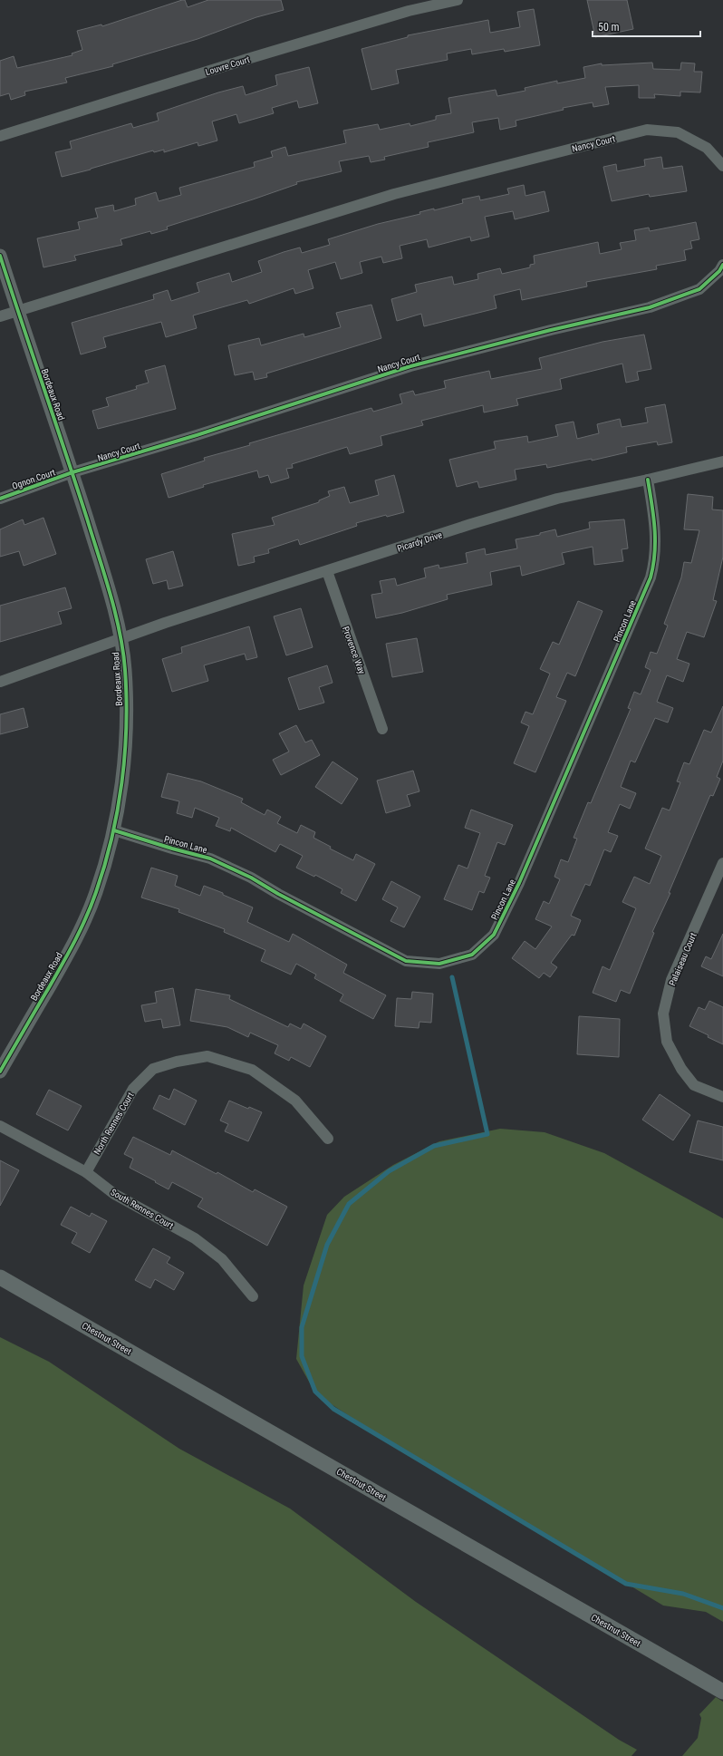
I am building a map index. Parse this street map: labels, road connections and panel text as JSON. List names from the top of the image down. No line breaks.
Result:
{"streets":{"main road":["Chestnut Street"],"street":["Louvre Court","Nancy Court","Bordeaux Road","Ognon Court","Picardy Drive","Pincon Lane","Provence Way","Palaiseau Court","North Rennes Court","South Rennes Court"]},"crossings":[["Nancy Court","Bordeaux Road"],["Nancy Court","Ognon Court"],["Bordeaux Road","Ognon Court"],["Bordeaux Road","Picardy Drive"],["Bordeaux Road","Pincon Lane"],["Picardy Drive","Pincon Lane"],["Picardy Drive","Provence Way"],["North Rennes Court","South Rennes Court"]],"scale_bar":"50 m"}
